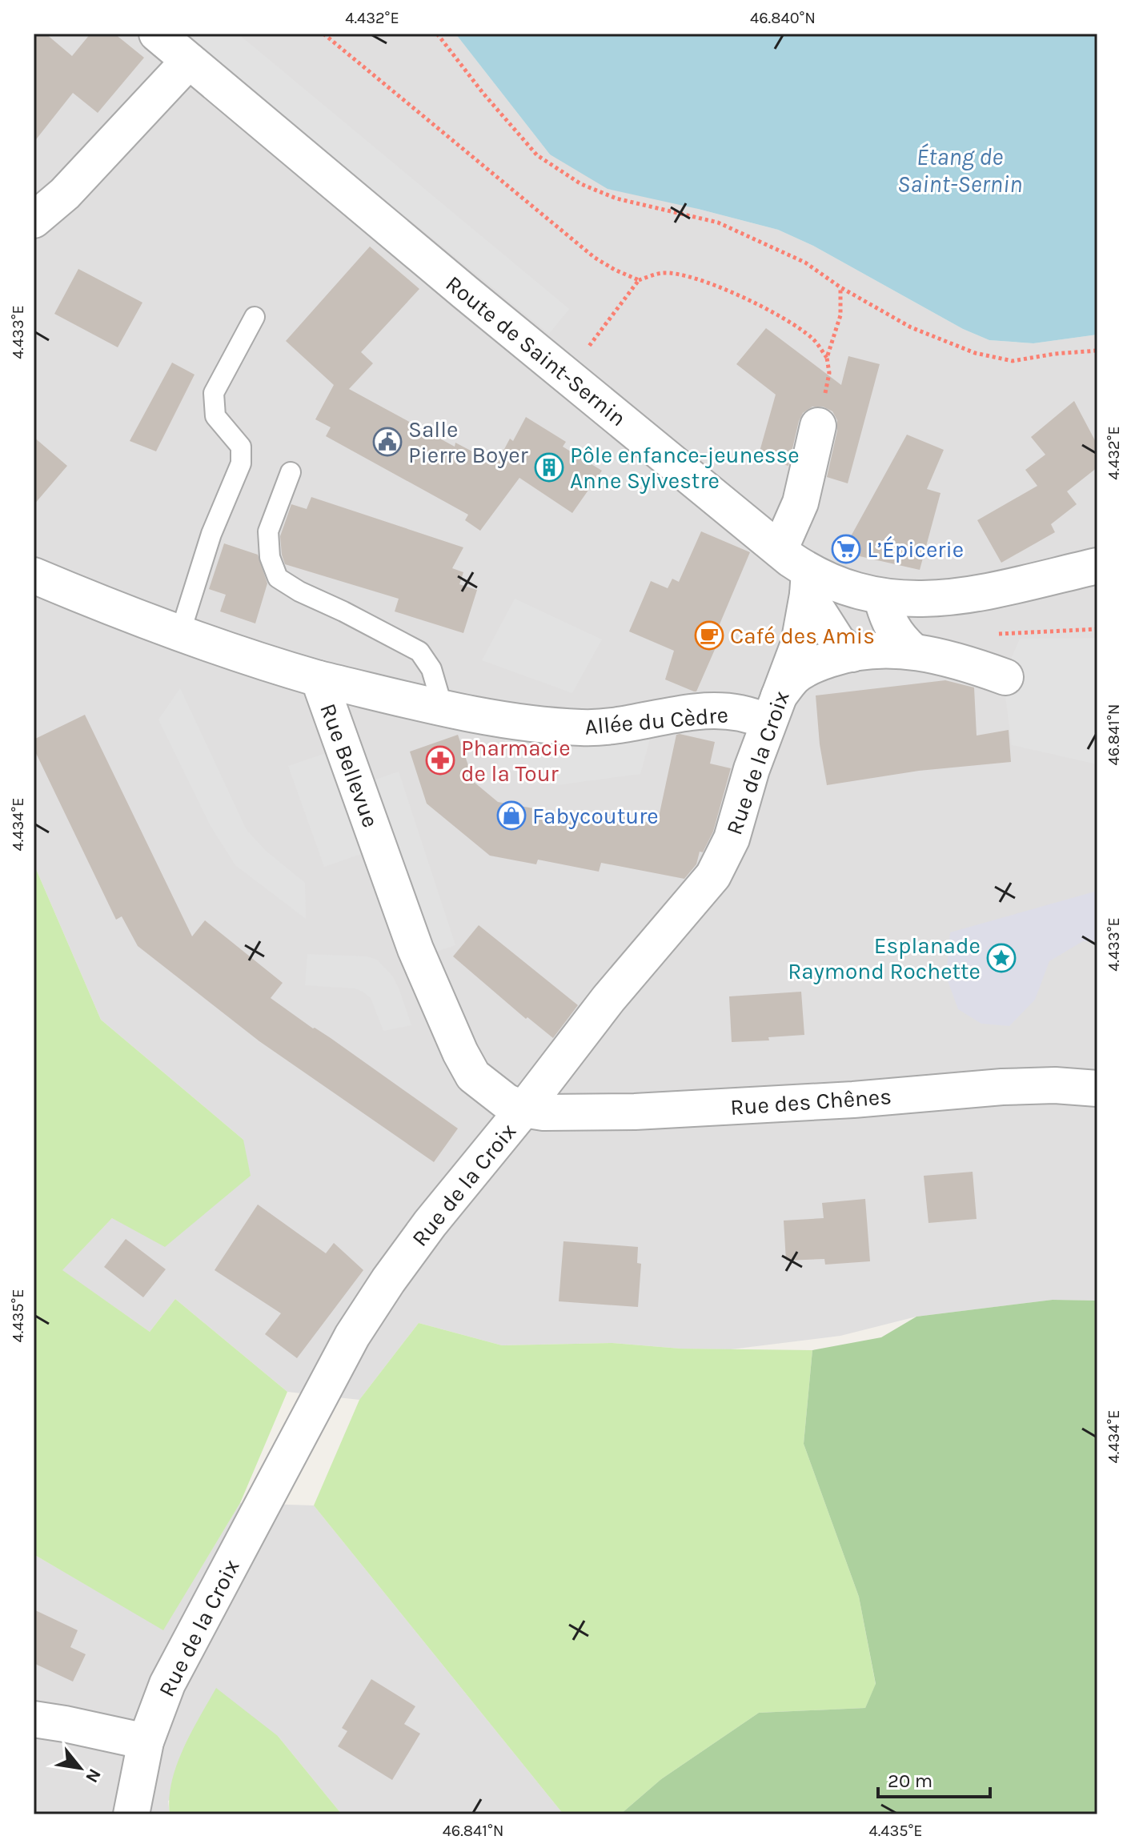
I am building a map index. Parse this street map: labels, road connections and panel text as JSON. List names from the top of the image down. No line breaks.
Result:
{"streets":{"street":["Route de Saint-Sernin","Allée du Cèdre","Rue de la Croix","Rue Bellevue","Rue des Chênes"]},"crossings":[["Route de Saint-Sernin","Rue de la Croix"],["Allée du Cèdre","Rue de la Croix"],["Allée du Cèdre","Rue Bellevue"],["Rue de la Croix","Rue Bellevue"],["Rue de la Croix","Rue des Chênes"],["Rue Bellevue","Rue des Chênes"]],"water":["Étang de Saint-Sernin"],"places":{"public building":["Salle Pierre Boyer"],"building":["Pôle enfance-jeunesse Anne Sylvestre"],"supermarket":["L’Épicerie"],"cafe":["Café des Amis"],"pharmacy":["Pharmacie de la Tour"],"shop":["Fabycouture"],"place":["Esplanade Raymond Rochette"]},"scale_bar":"20 m","north":"bottom right","coordinates":["4.432°E","46.840°N","4.433°E","46.841°N","4.434°E","4.435°E"]}
